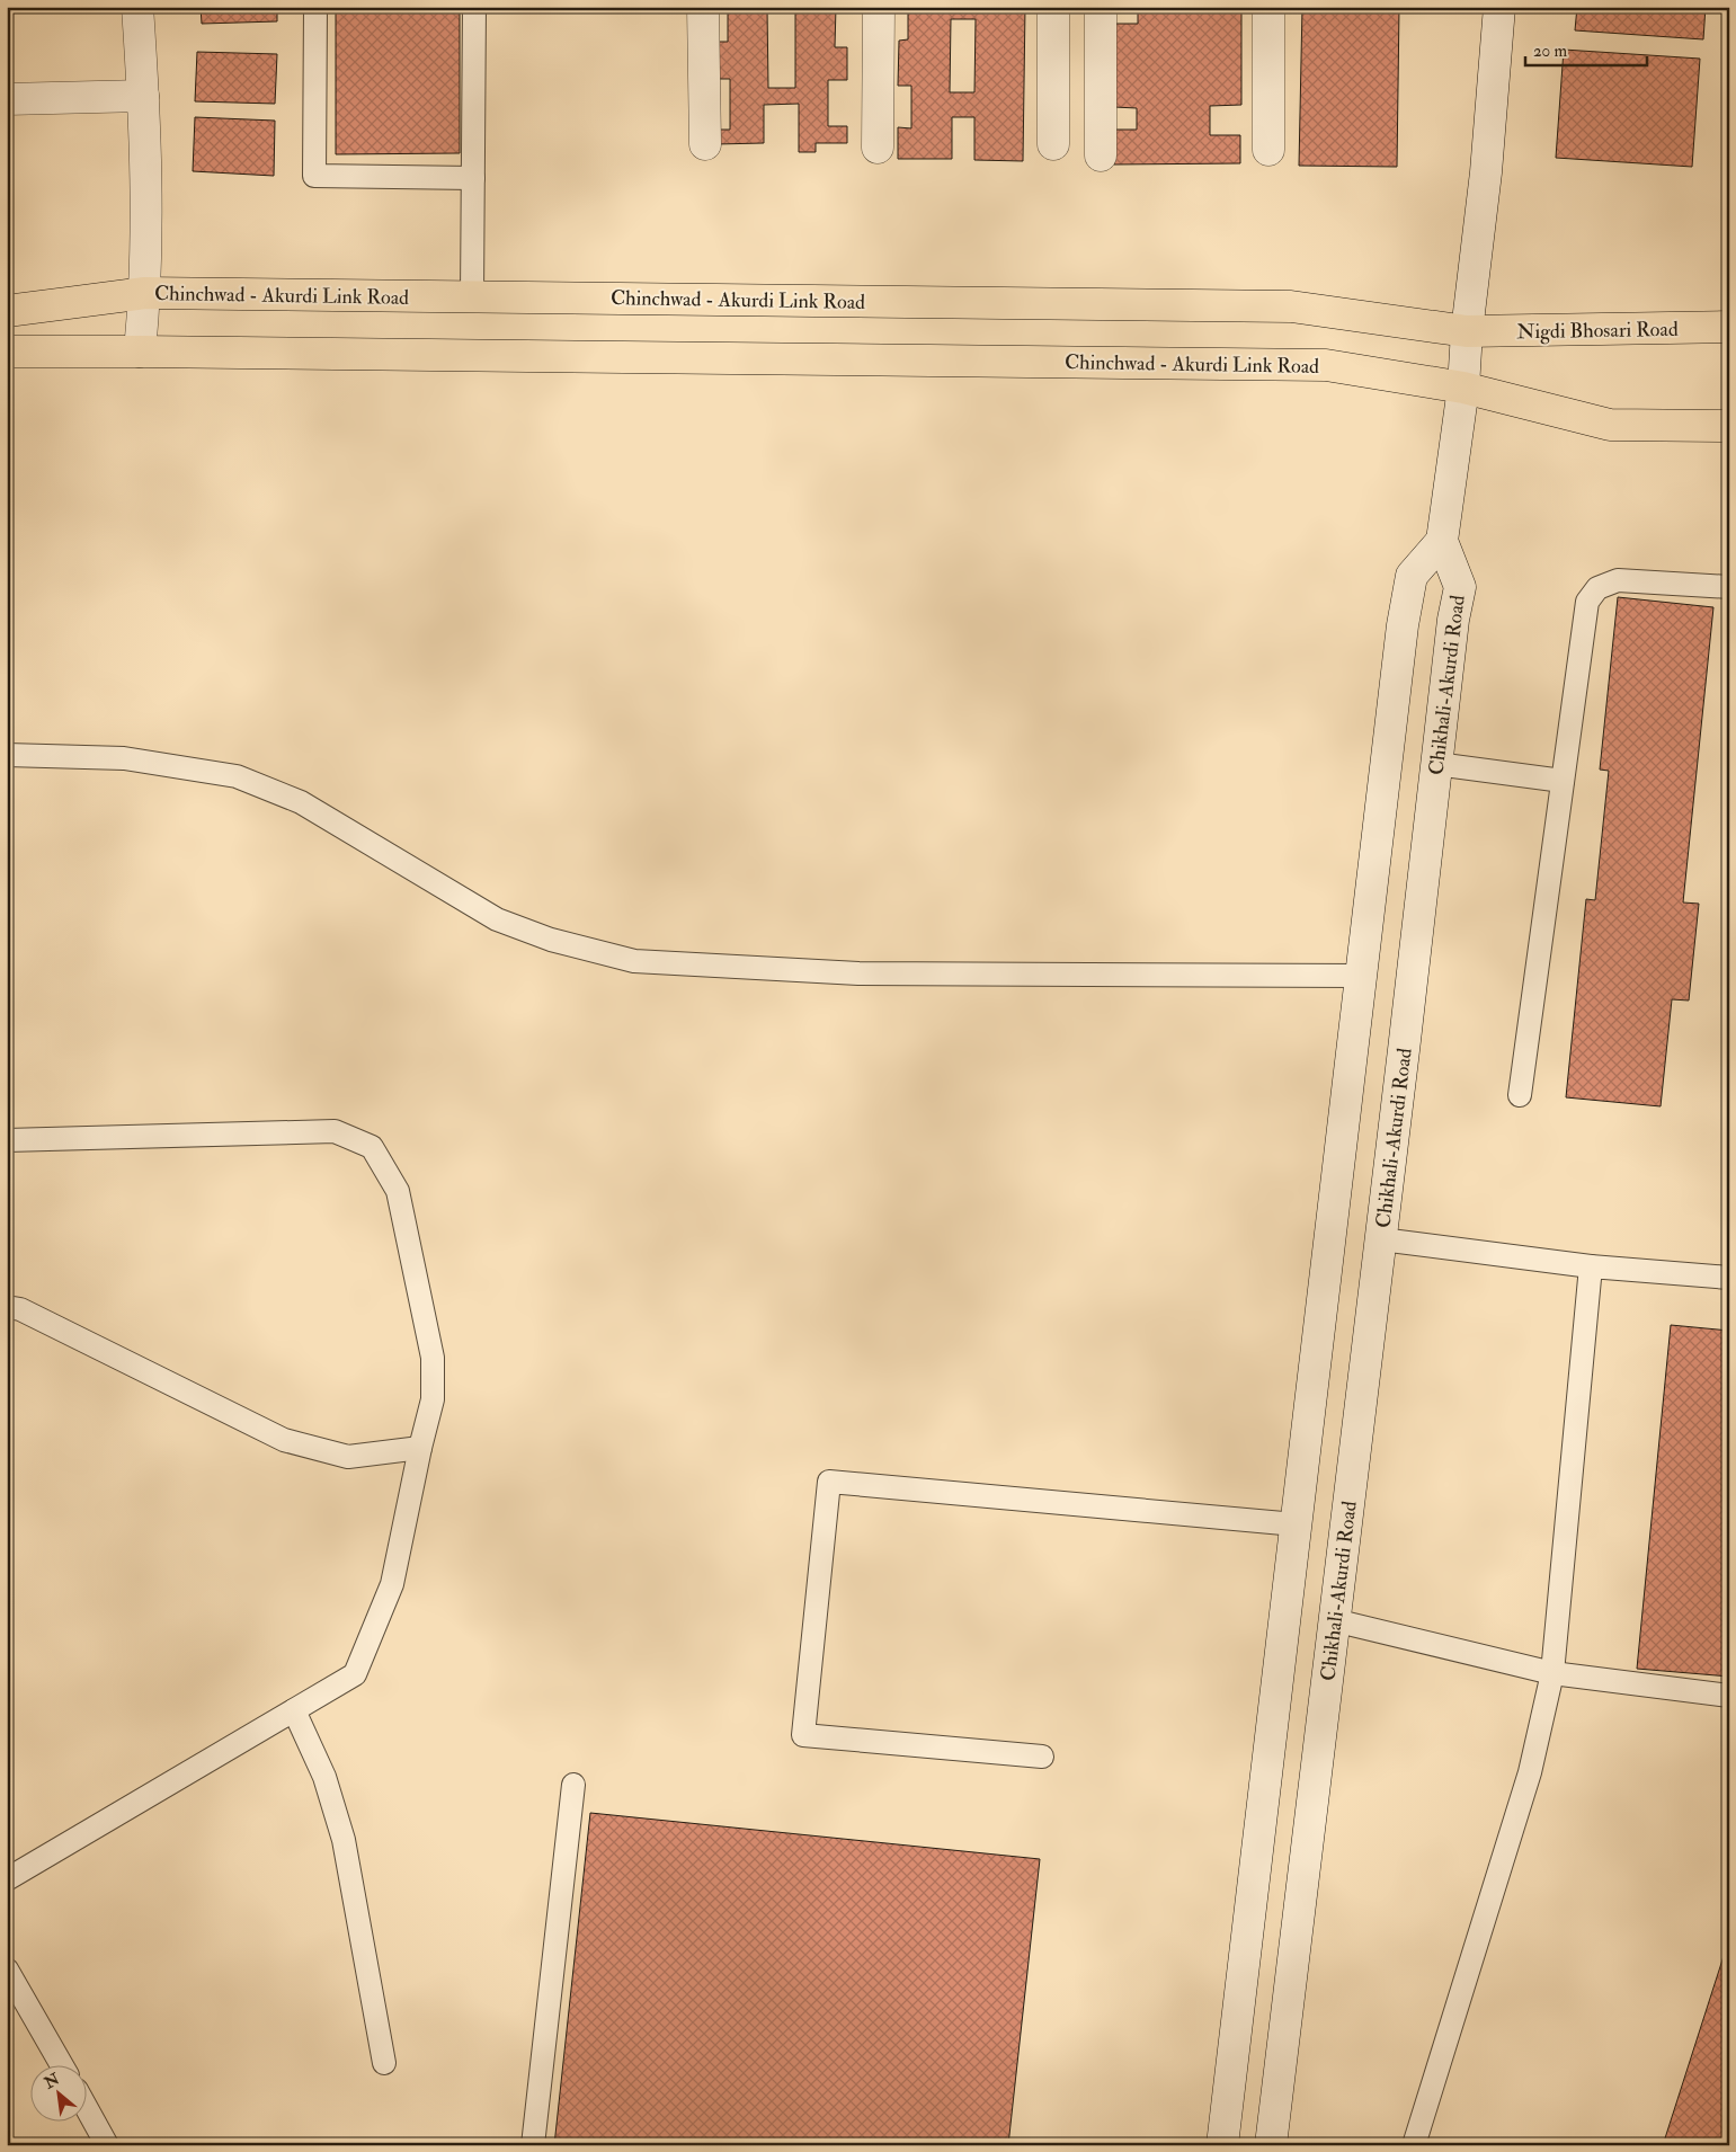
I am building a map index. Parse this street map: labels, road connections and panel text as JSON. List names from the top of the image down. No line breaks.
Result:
{"streets":{"main road":["Chinchwad - Akurdi Link Road","Nigdi Bhosari Road","Chikhali-Akurdi Road"]},"crossings":[["Chinchwad - Akurdi Link Road","Nigdi Bhosari Road"]],"scale_bar":"20 m","north":"top left"}
